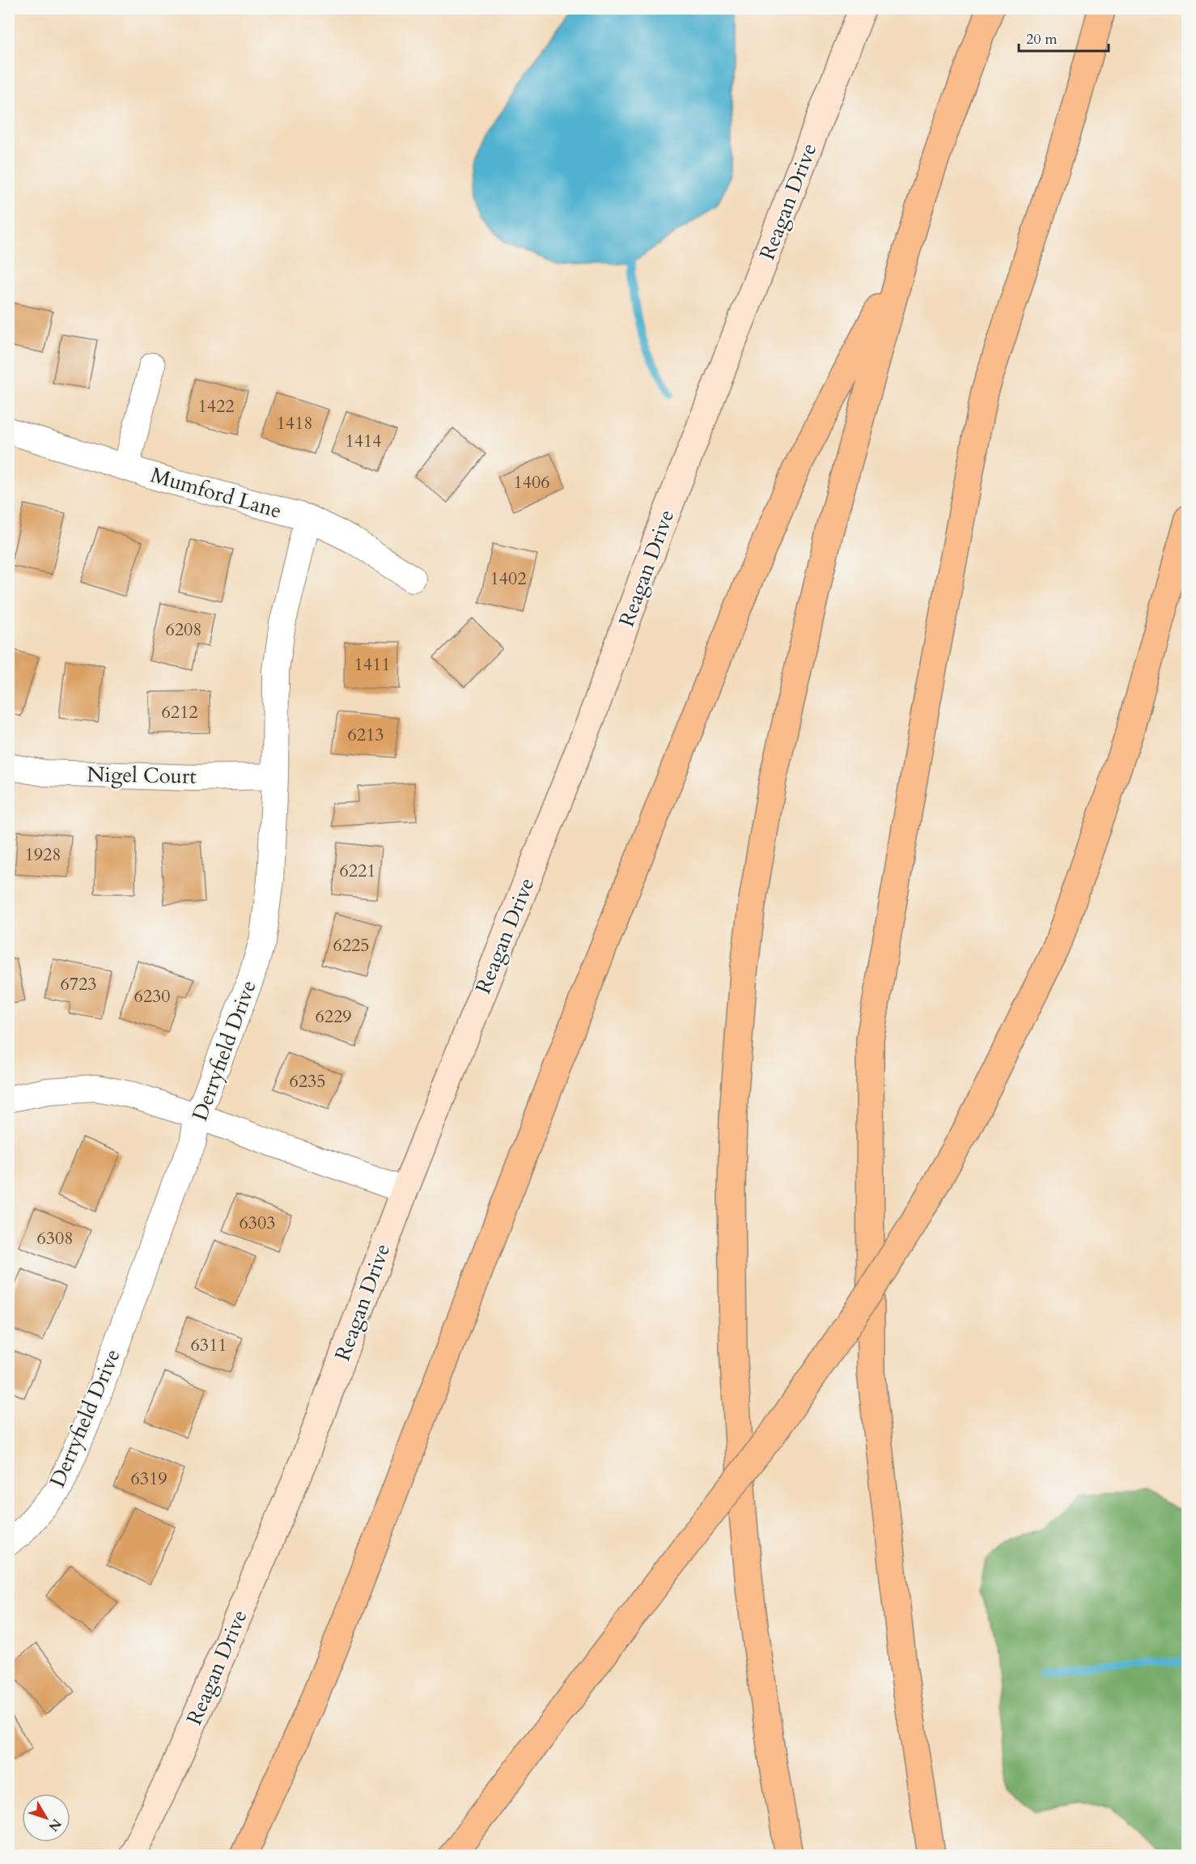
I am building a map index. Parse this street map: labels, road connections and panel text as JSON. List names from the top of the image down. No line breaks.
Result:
{"streets":{"street":["Reagan Drive","Mumford Lane","Nigel Court","Derryfield Drive"]},"crossings":[["Mumford Lane","Derryfield Drive"],["Nigel Court","Derryfield Drive"]],"house_numbers":["1422","1418","1414","1406","1402","6208","1411","6212","6213","1928","6221","6225","6723","6230","6229","6235","6303","6308","6311","6319"],"scale_bar":"20 m","north":"bottom right"}
